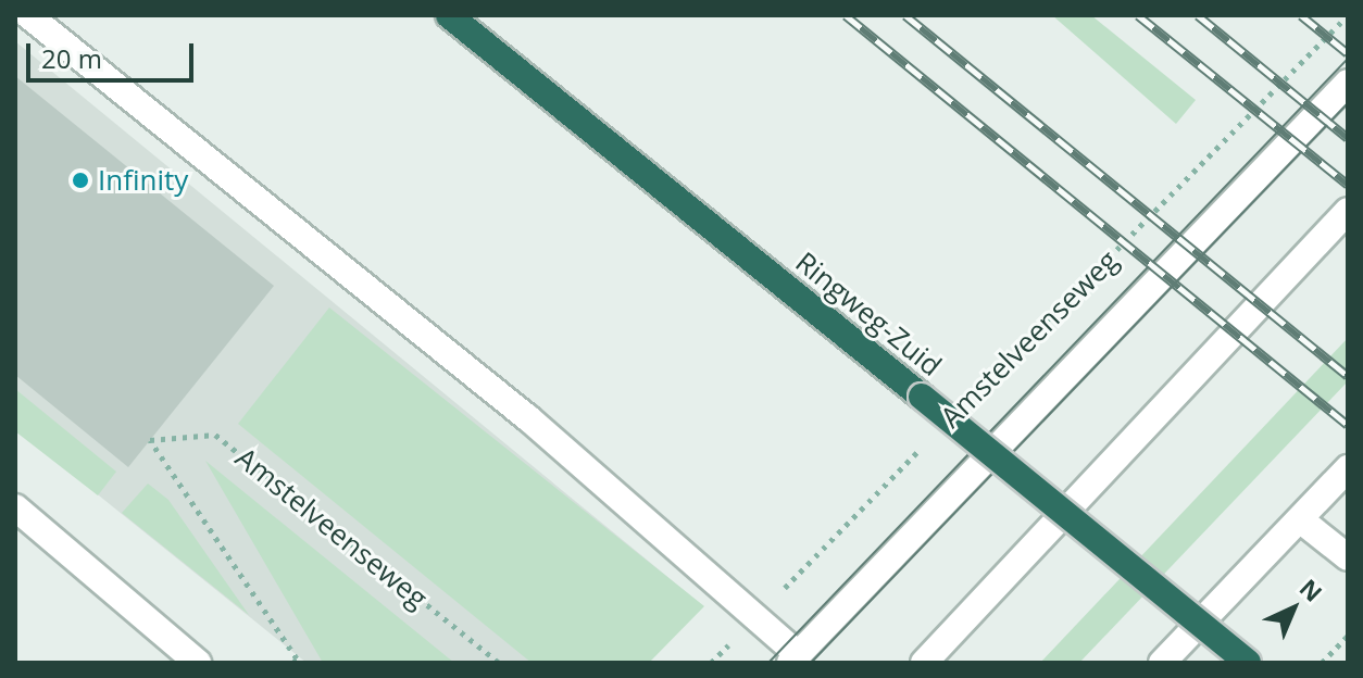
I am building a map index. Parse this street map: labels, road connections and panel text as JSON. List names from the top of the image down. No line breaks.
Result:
{"streets":{"highway":["Ringweg-Zuid"],"main road":["Amstelveenseweg"]},"places":["Infinity"],"scale_bar":"20 m","north":"top right"}
